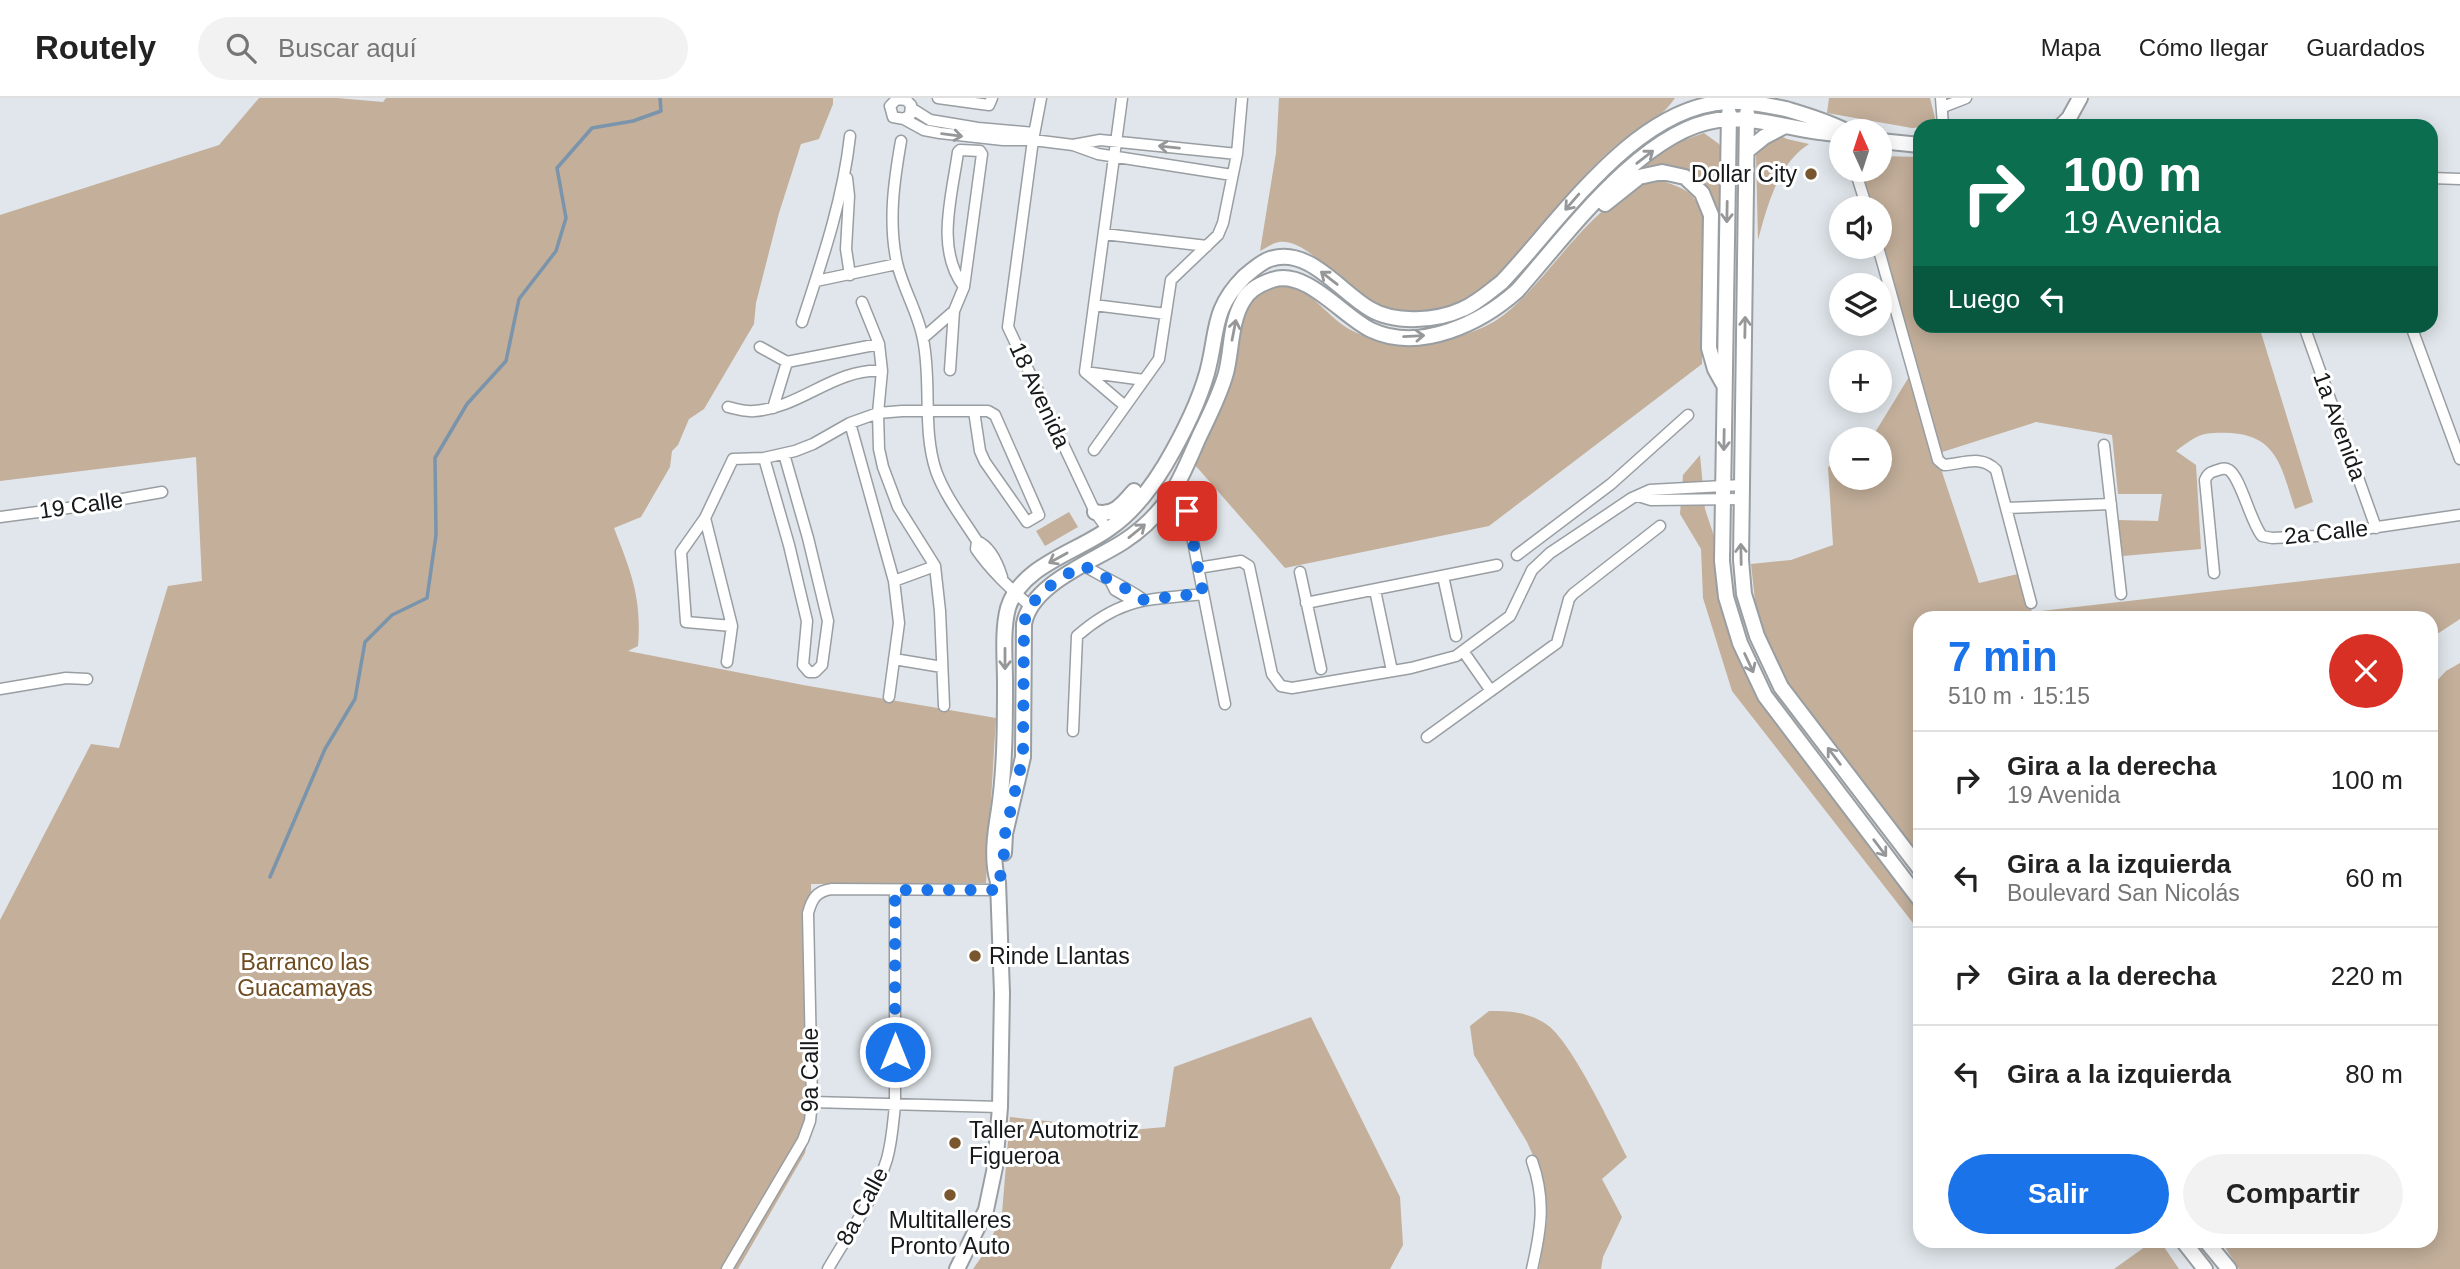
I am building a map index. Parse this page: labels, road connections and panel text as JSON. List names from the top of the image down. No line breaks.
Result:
{"streets":{"street":["18 Avenida","1a Avenida","19 Calle","2a Calle","9a Calle","8a Calle"]},"crossings":[["1a Avenida","2a Calle"],["9a Calle","8a Calle"]],"parks":["Barranco las Guacamayas"],"places":["Dollar City","Rinde Llantas","Taller Automotriz Figueroa","Multitalleres Pronto Auto"],"north":"top","page":{"header":"Routely","search":"Buscar aquí","nav":["Mapa","Cómo llegar","Guardados"],"map_buttons":["+","−"],"turn":["100 m","19 Avenida"],"then":"Luego","heading":["7 min","510 m · 15:15"],"list":[{"name":"Gira a la derecha","note":"19 Avenida","value":"100 m"},{"name":"Gira a la izquierda","note":"Boulevard San Nicolás","value":"60 m"},{"name":"Gira a la derecha","value":"220 m"},{"name":"Gira a la izquierda","value":"80 m"}],"buttons":["Salir","Compartir"]}}
